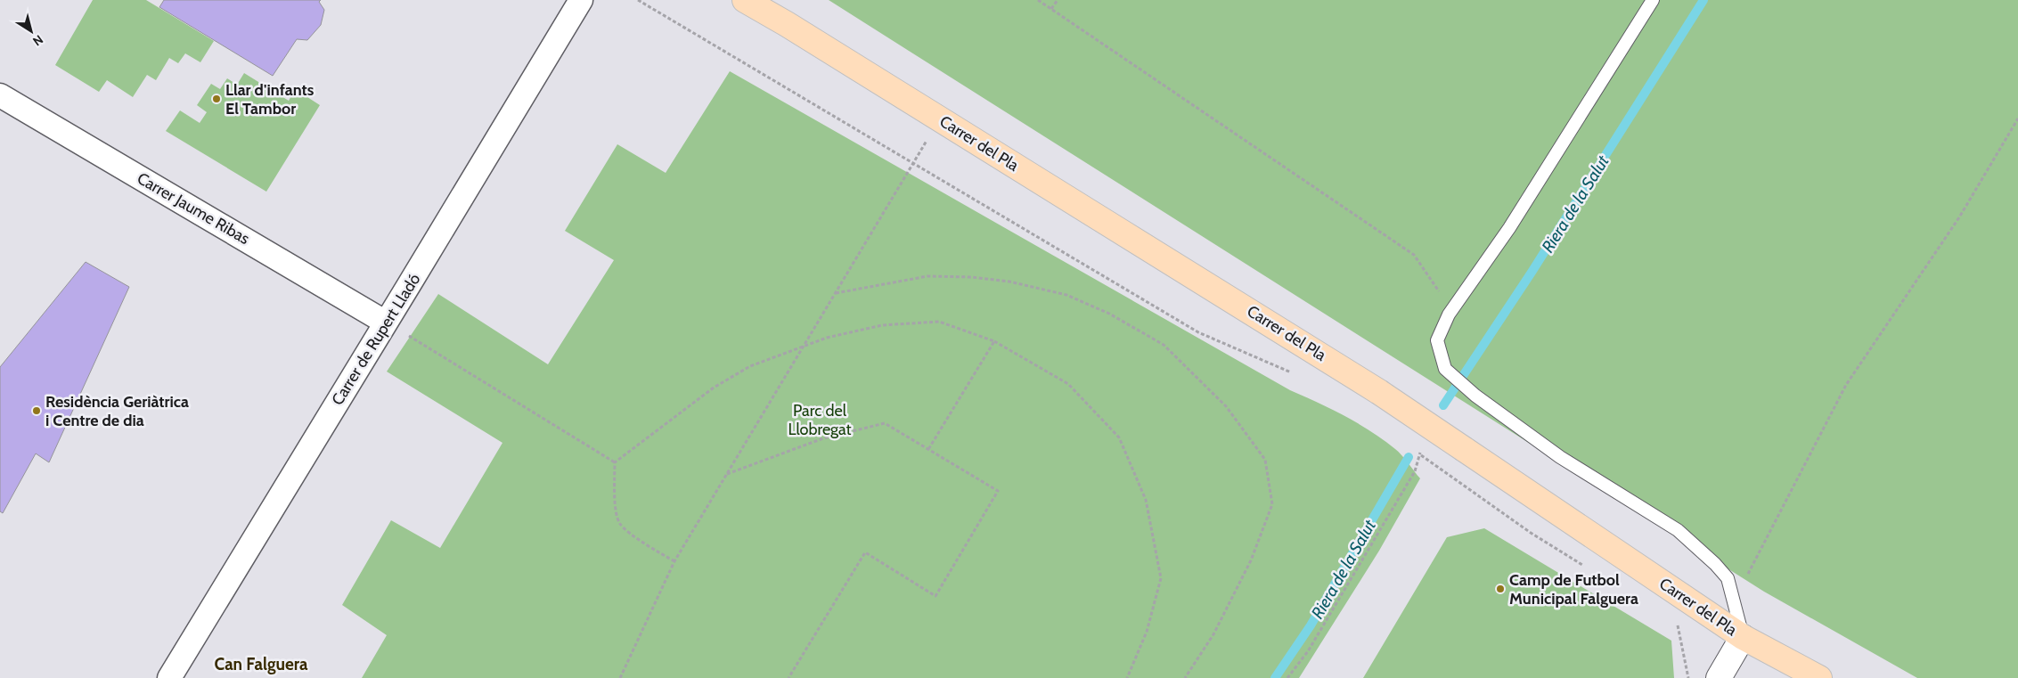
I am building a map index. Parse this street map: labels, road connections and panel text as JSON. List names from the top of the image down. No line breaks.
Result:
{"streets":{"main road":["Carrer del Pla"],"street":["Carrer Jaume Ribas","Carrer de Rupert Lladó"]},"crossings":[["Carrer Jaume Ribas","Carrer de Rupert Lladó"]],"districts":["Can Falguera"],"water":["Riera de la Salut"],"parks":["Parc del Llobregat"],"places":["Llar d'infants El Tambor","Residència Geriàtrica i Centre de dia","Camp de Futbol Municipal Falguera"],"north":"bottom right"}
